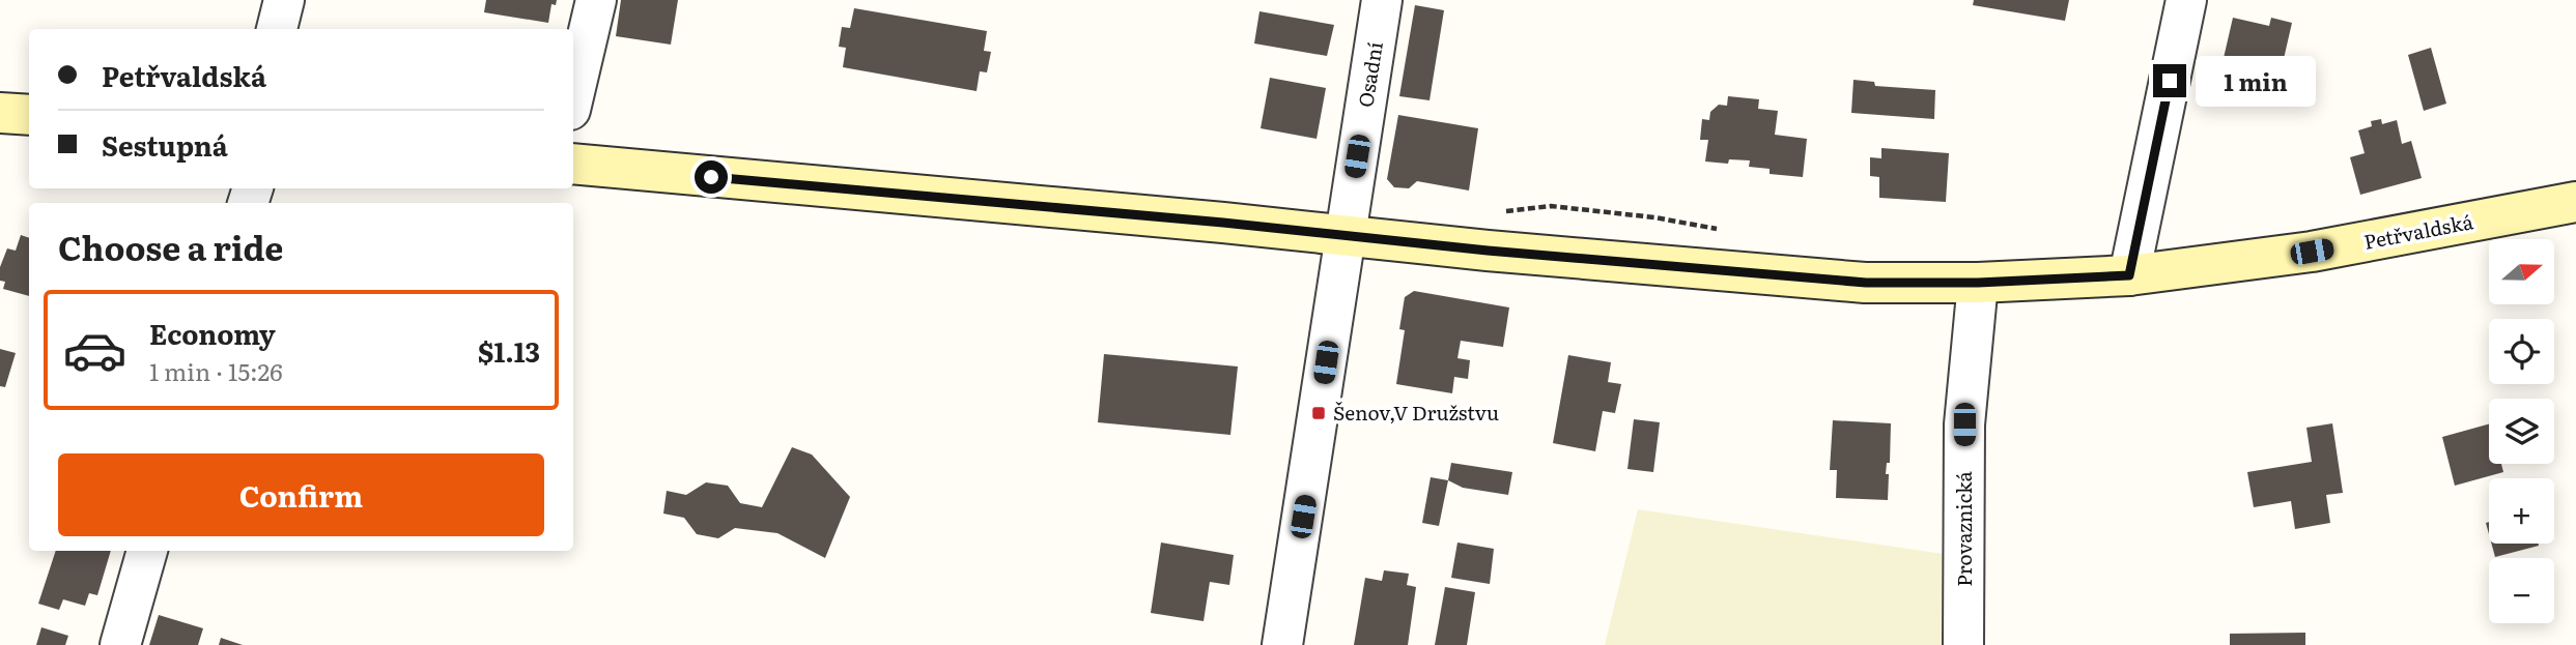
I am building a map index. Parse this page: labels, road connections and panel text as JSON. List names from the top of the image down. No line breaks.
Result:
{"streets":{"main road":["Petřvaldská"],"street":["Osadní","Provaznická"]},"crossings":[["Osadní","Petřvaldská"],["Petřvaldská","Provaznická"]],"places":{"transit":["Šenov,V Družstvu"]},"north":"right","page":{"banner":["Petřvaldská","Sestupná"],"bubble":"1 min","heading":"Choose a ride","map_buttons":["+","−"],"list":[{"name":"Economy","note":"1 min · 15:26","value":"$1.13"}],"buttons":"Confirm"}}
